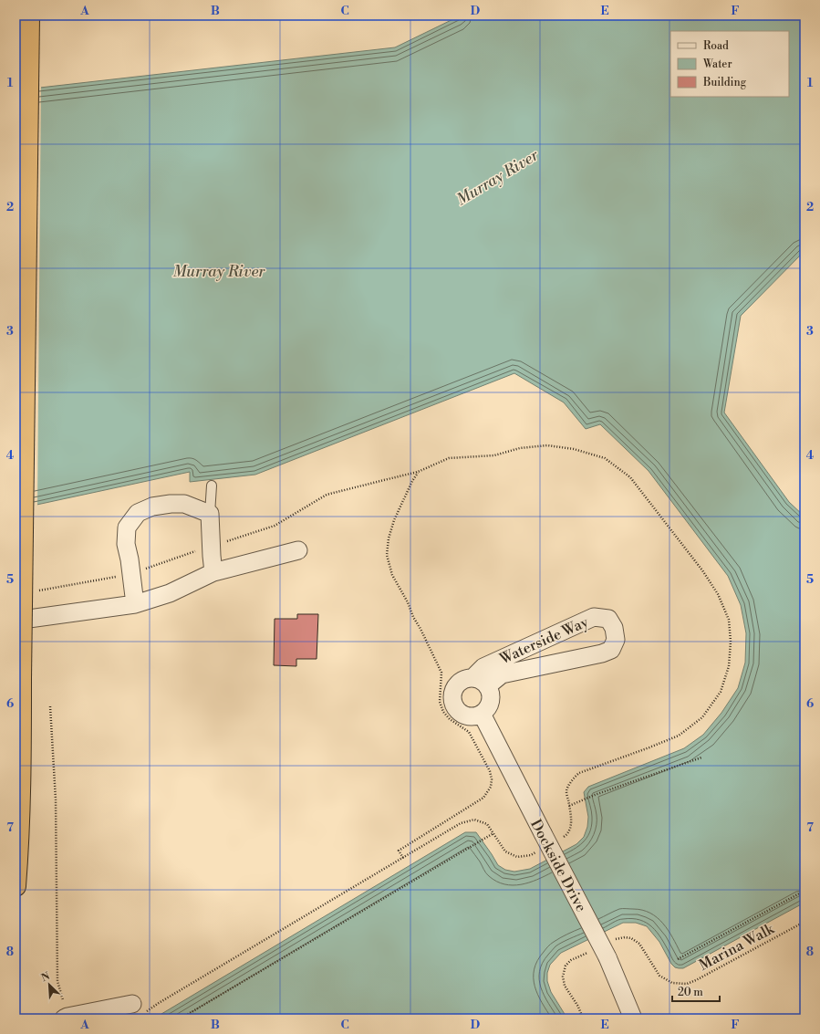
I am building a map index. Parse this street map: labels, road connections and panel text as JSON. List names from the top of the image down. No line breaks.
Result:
{"streets":{"street":["Waterside Way","Dockside Drive"],"path":["Marina Walk"]},"crossings":[["Waterside Way","Dockside Drive"]],"water":["Murray River"],"legend":["Road","Water","Building"],"scale_bar":"20 m","north":"top left","grid":{"columns":["A","B","C","D","E","F"],"rows":["1","2","3","4","5","6","7","8"]}}
